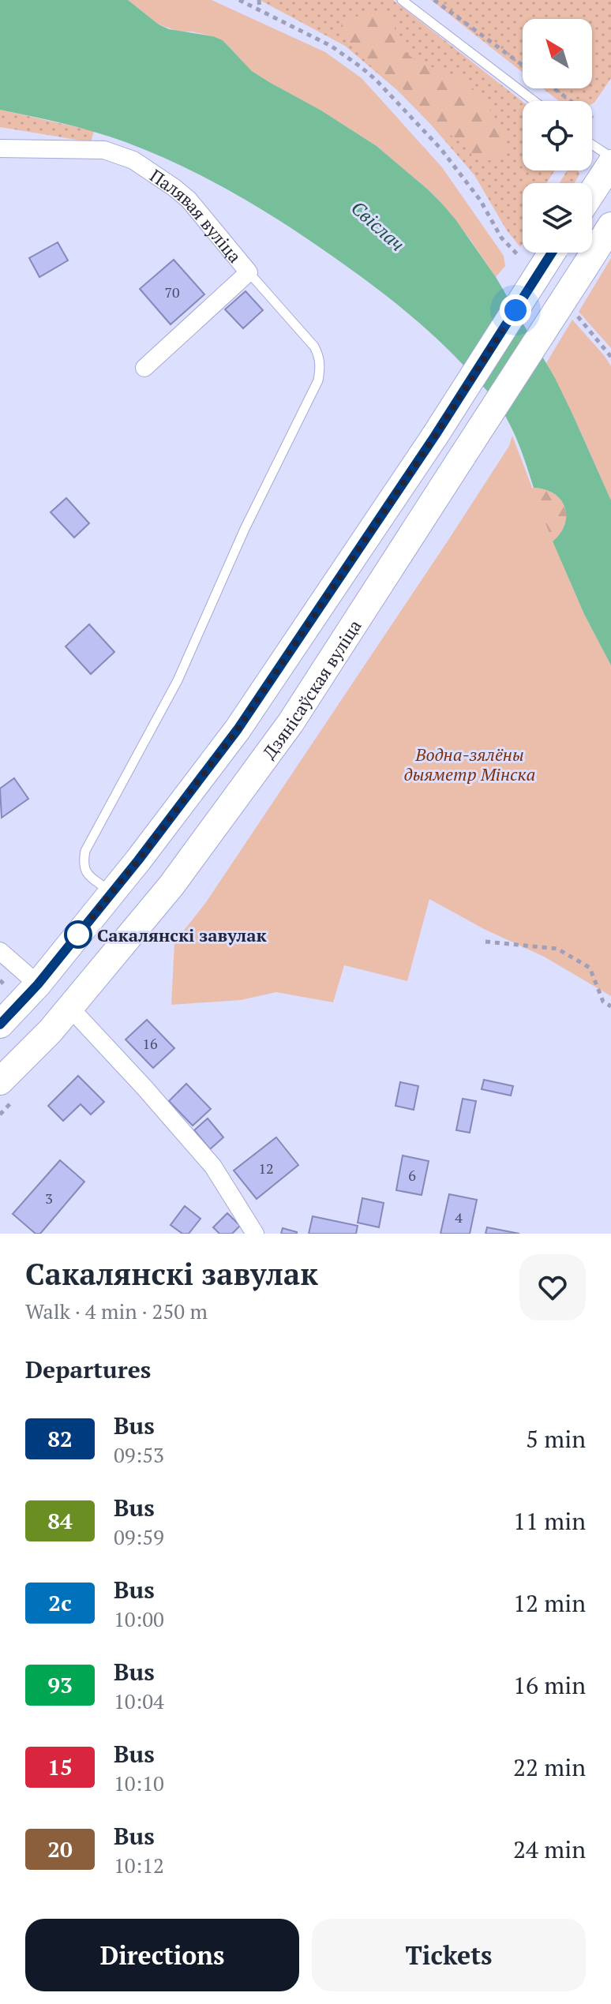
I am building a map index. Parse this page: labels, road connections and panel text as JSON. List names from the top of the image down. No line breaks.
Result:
{"streets":{"main road":["Дзянісаўская вуліца"],"street":["Палявая вуліца"]},"water":["Свіслач"],"parks":["Водна-зялёны дыяметр Мінска"],"places":["Сакалянскі завулак"],"lines":["bus line 82"],"house_numbers":["70","16","12","6","3","4"],"north":"top left","page":{"heading":[["Сакалянскі завулак","Walk · 4 min · 250 m"],"Departures"],"list":[{"mark":"82","name":"Bus","note":"09:53","value":"5 min"},{"mark":"84","name":"Bus","note":"09:59","value":"11 min"},{"mark":"2с","name":"Bus","note":"10:00","value":"12 min"},{"mark":"93","name":"Bus","note":"10:04","value":"16 min"},{"mark":"15","name":"Bus","note":"10:10","value":"22 min"},{"mark":"20","name":"Bus","note":"10:12","value":"24 min"}],"buttons":["Directions","Tickets"]}}
